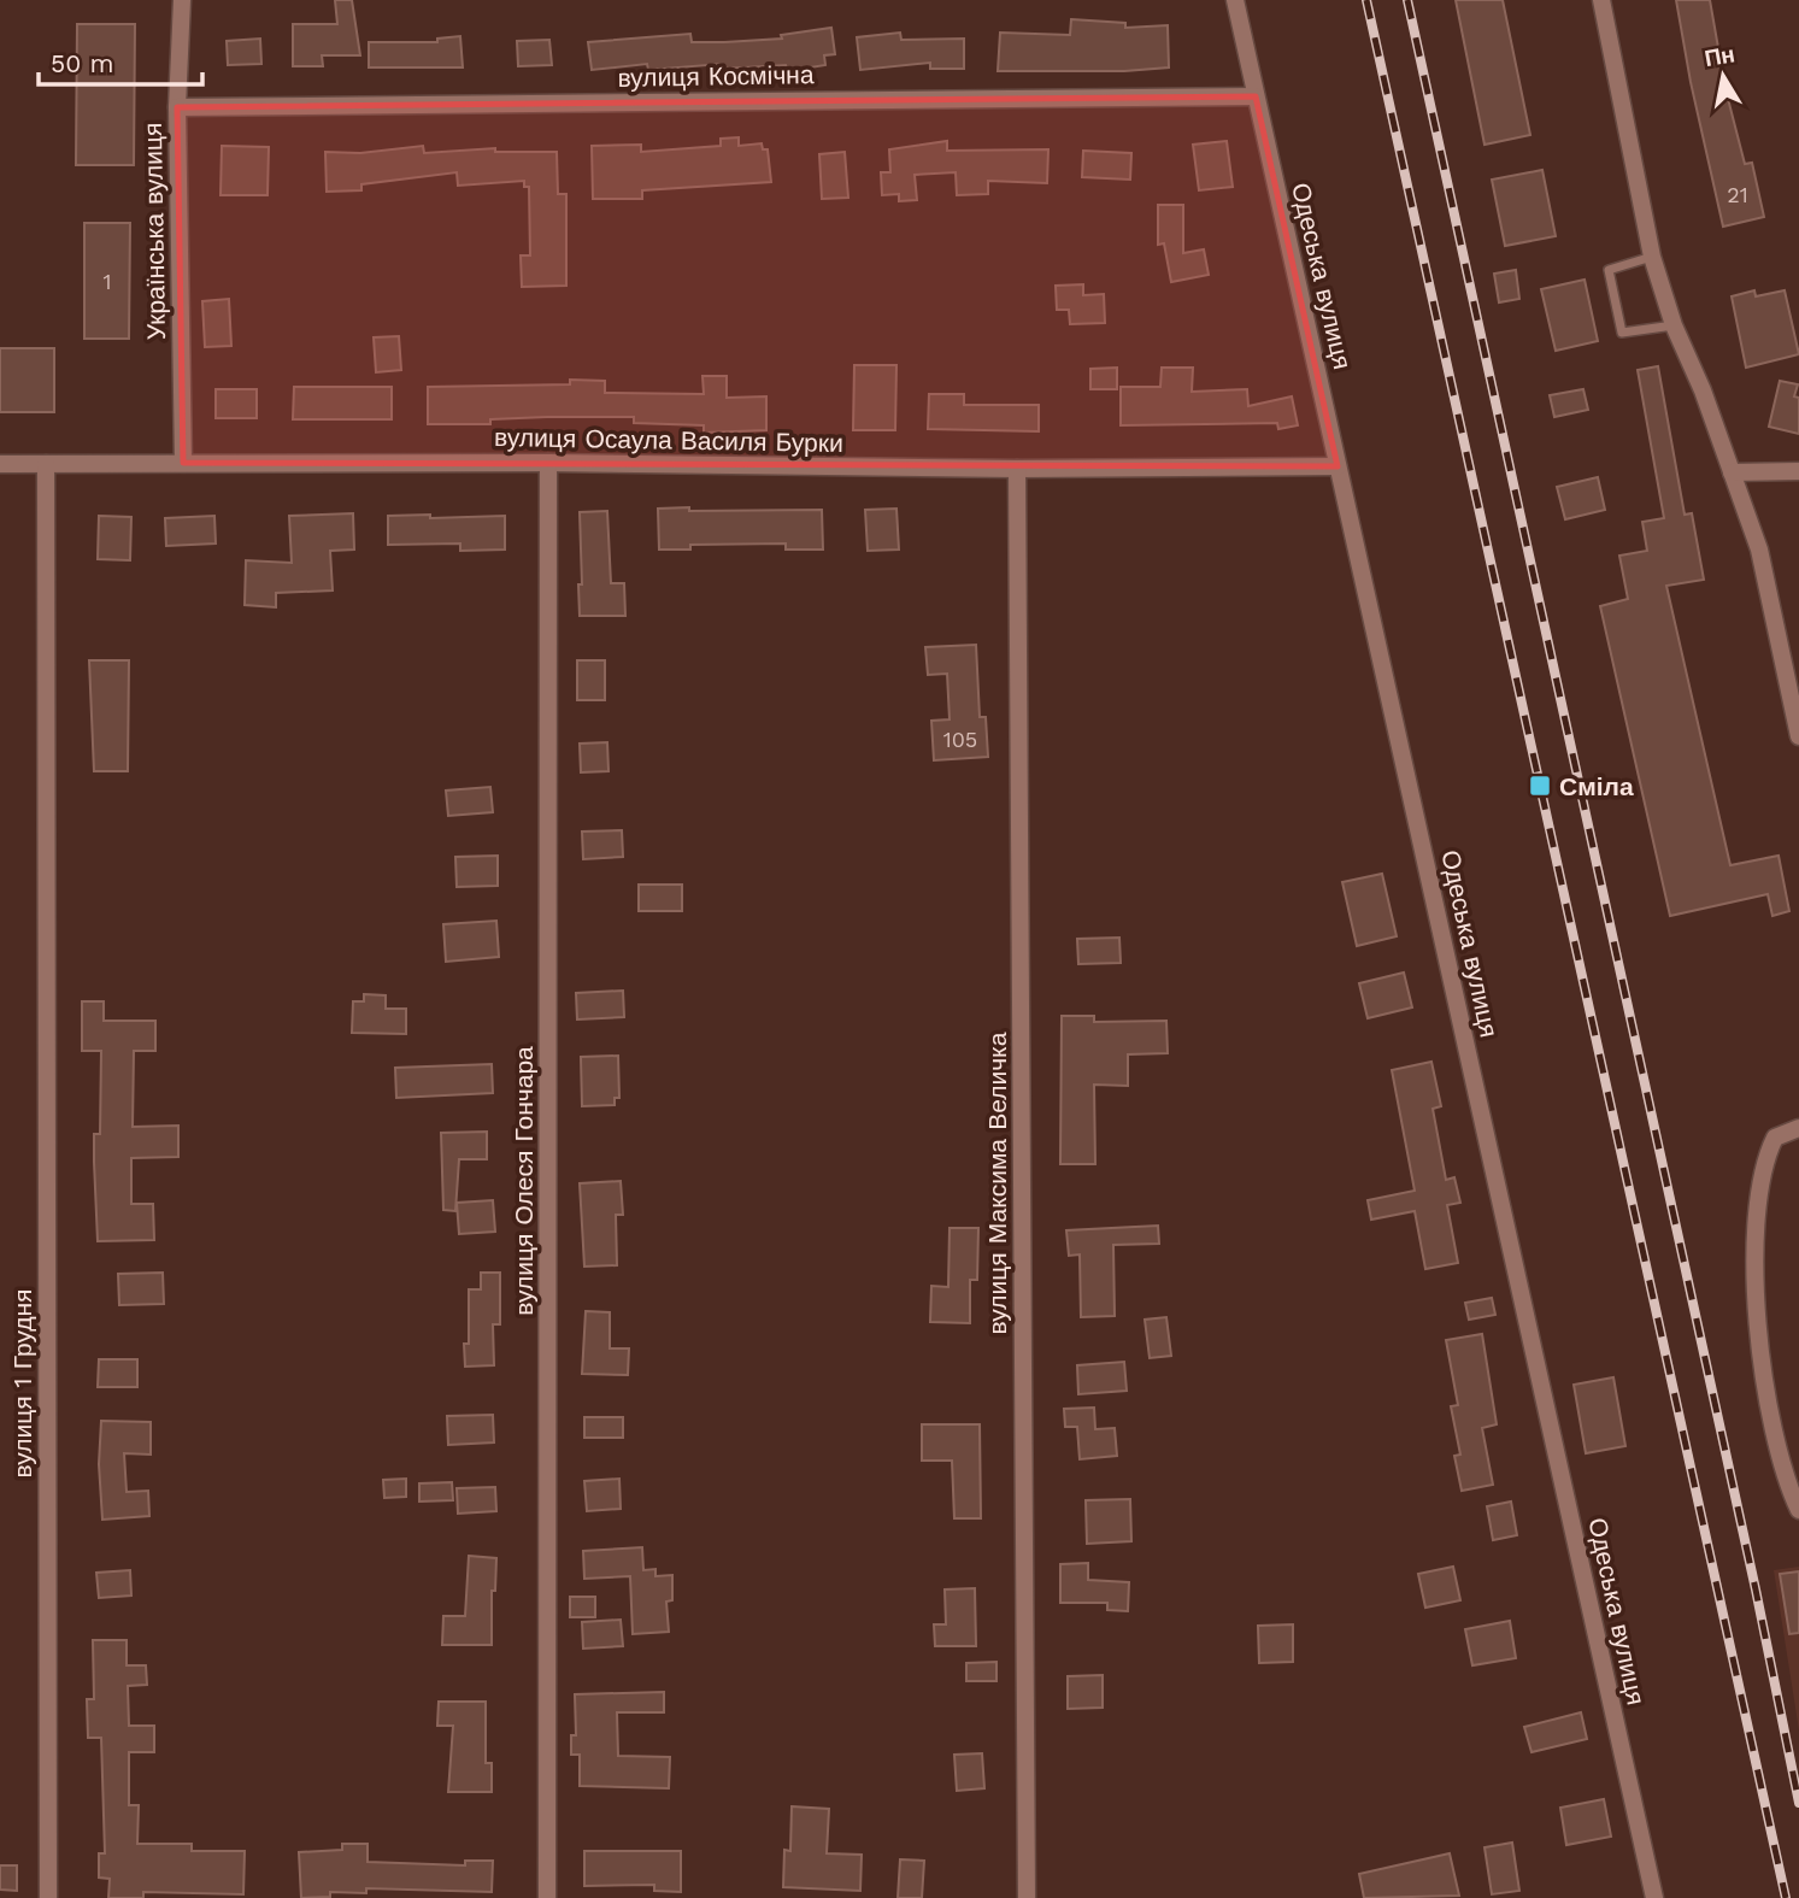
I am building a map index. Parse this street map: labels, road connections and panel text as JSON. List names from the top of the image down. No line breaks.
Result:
{"streets":{"street":["вулиця Космічна","Українська вулиця","Одеська вулиця","вулиця Осаула Василя Бурки","вулиця Олеся Гончара","вулиця Максима Величка","вулиця 1 Грудня"]},"crossings":[["вулиця Космічна","Українська вулиця"],["вулиця Космічна","Одеська вулиця"],["Українська вулиця","вулиця Осаула Василя Бурки"],["Одеська вулиця","вулиця Осаула Василя Бурки"],["вулиця Осаула Василя Бурки","вулиця Олеся Гончара"],["вулиця Осаула Василя Бурки","вулиця Максима Величка"],["вулиця Осаула Василя Бурки","вулиця 1 Грудня"]],"places":{"transit":["Сміла"]},"house_numbers":["21","1","105"],"scale_bar":"50 m","north":"top"}
